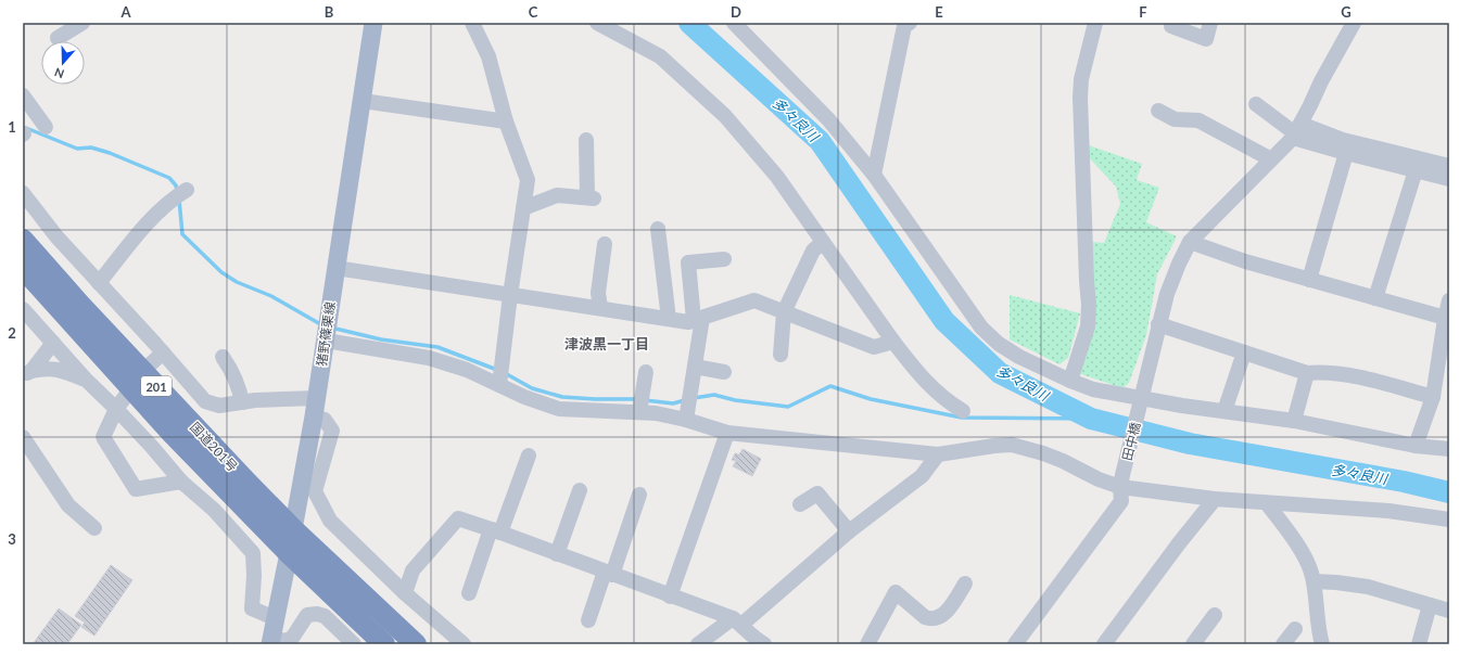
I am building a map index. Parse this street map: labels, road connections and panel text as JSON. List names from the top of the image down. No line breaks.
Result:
{"streets":{"highway":["201","国道201号"],"main road":["猪野篠栗線"],"street":["田中橋"]},"crossings":[["猪野篠栗線","国道201号"]],"districts":["津波黒一丁目"],"water":["多々良川"],"north":"bottom","grid":{"columns":["A","B","C","D","E","F","G"],"rows":["1","2","3"]}}
